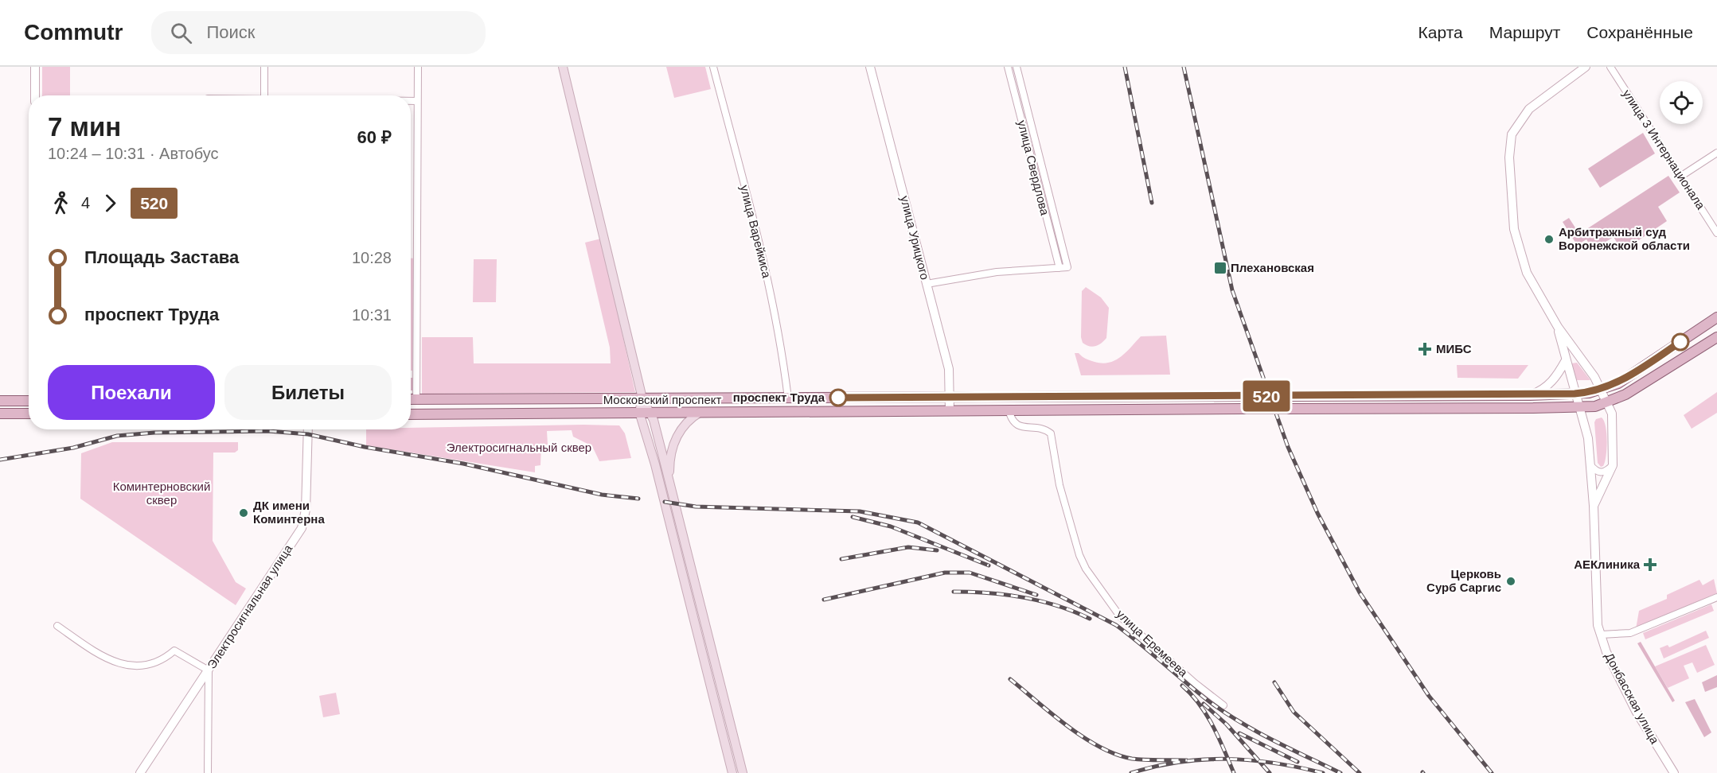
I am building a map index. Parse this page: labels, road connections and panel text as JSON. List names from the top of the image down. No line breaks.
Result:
{"streets":{"main road":["Московский проспект"],"street":["улица 3 Интернационала","улица Свердлова","улица Варейкиса","улица Урицкого","Электросигнальная улица","улица Еремеева","Донбасская улица"]},"crossings":[["улица Варейкиса","Московский проспект"],["улица Урицкого","Московский проспект"],["Московский проспект","улица Еремеева"],["Московский проспект","Донбасская улица"]],"parks":["Электросигнальный сквер","Коминтерновский сквер"],"places":{"other":["Арбитражный суд Воронежской области","проспект Труда","ДК имени Коминтерна","Церковь Сурб Саргис"],"transit":["Плехановская"],"health":["МИБС","АЕКлиника"]},"lines":["bus line 520"],"page":{"header":"Commutr","search":"Поиск","nav":["Карта","Маршрут","Сохранённые"],"on_map":"520","heading":["7 мин","10:24 – 10:31 · Автобус","60 ₽"],"legs":["4","520"],"list":[{"name":"Площадь Застава","value":"10:28"},{"name":"проспект Труда","value":"10:31"}],"buttons":["Поехали","Билеты"]}}
